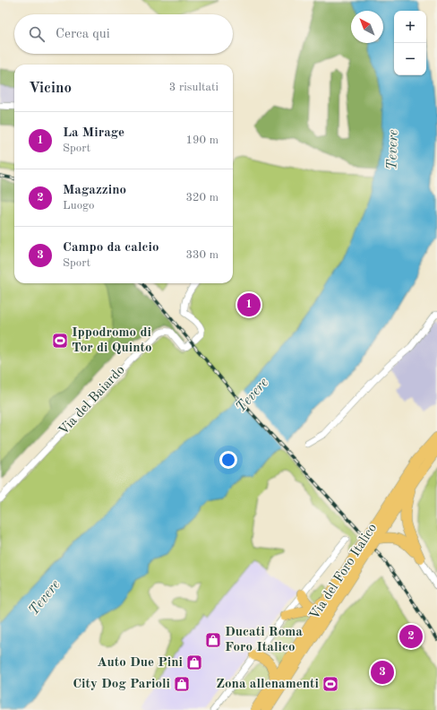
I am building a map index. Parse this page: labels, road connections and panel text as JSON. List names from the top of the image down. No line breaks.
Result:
{"streets":{"highway":["Via del Foro Italico"],"street":["Via del Baiardo"]},"water":["Tevere"],"places":{"sports":["Ippodromo di Tor di Quinto","Zona allenamenti"],"shop":["Ducati Roma Foro Italico","Auto Due Pini","City Dog Parioli"]},"north":"top left","page":{"map_buttons":["+","−"],"search":"Cerca qui","heading":["Vicino","3 risultati"],"list":[{"mark":"1","name":"La Mirage","note":"Sport","value":"190 m"},{"mark":"2","name":"Magazzino","note":"Luogo","value":"320 m"},{"mark":"3","name":"Campo da calcio","note":"Sport","value":"330 m"}],"pins":["1","2","3"]}}
